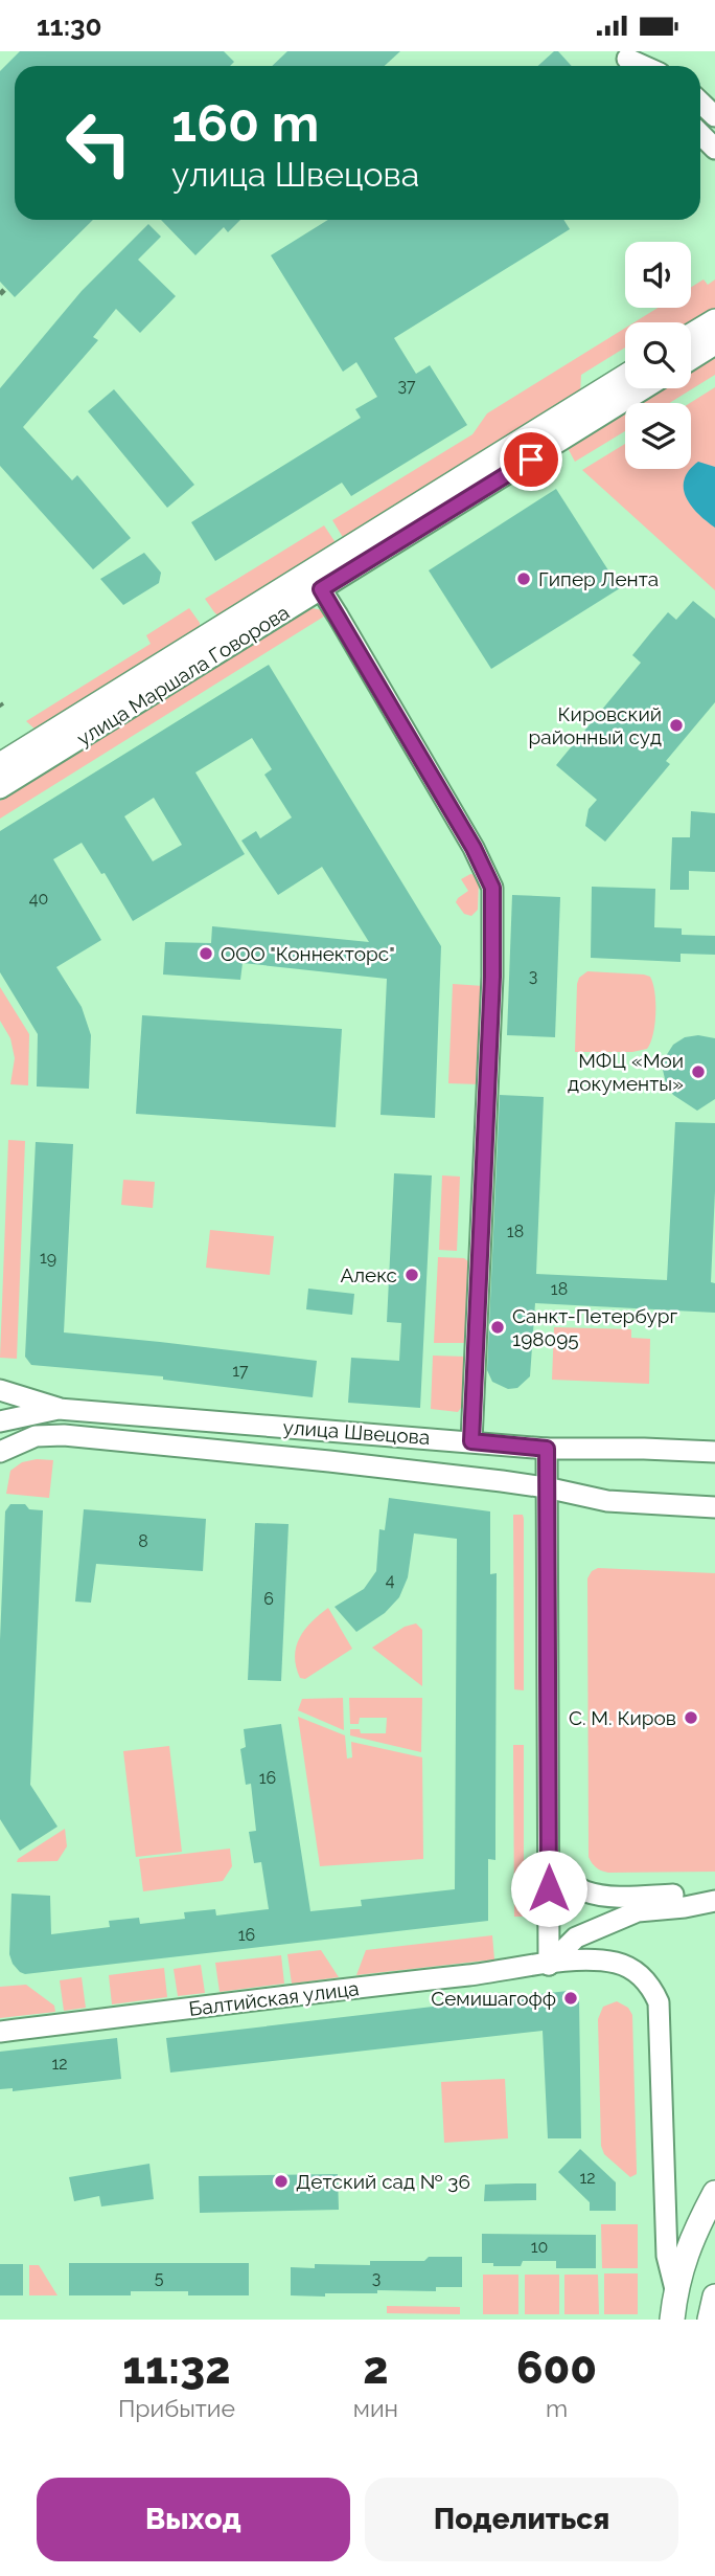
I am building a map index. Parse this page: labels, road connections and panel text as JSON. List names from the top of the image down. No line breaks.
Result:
{"streets":{"main road":["улица Маршала Говорова"],"street":["улица Швецова","Балтийская улица"]},"places":["Гипер Лента","Кировский районный суд","ООО \"Коннекторс\"","МФЦ «Мои документы»","Алекс","Санкт-Петербург 198095","С. М. Киров","Семишагофф","Детский сад № 36"],"house_numbers":["37","40","3","18","19","18","17","8","4","6","16","16","12","12","10","5","3"],"page":{"status":"11:30","turn":["160 m","улица Швецова"],"eta":["11:32","Прибытие","2","мин","600","m"],"buttons":["Выход","Поделиться"]}}
